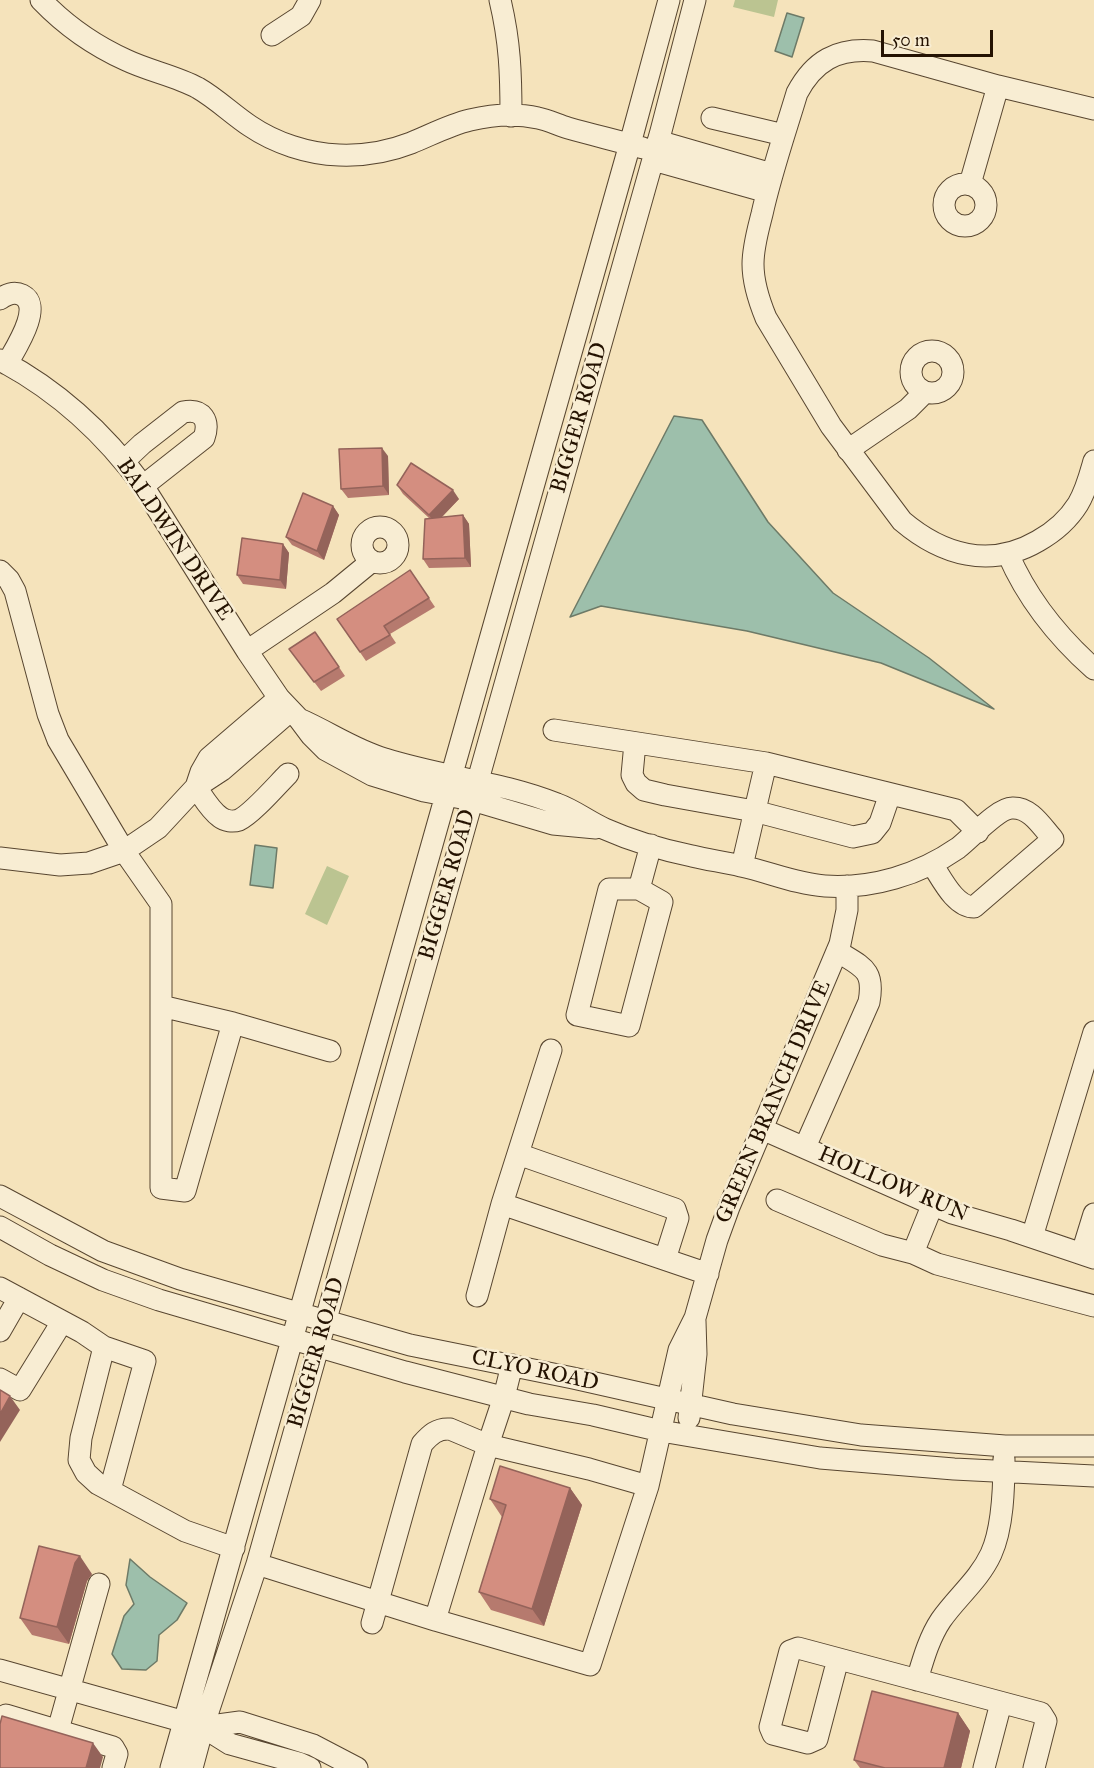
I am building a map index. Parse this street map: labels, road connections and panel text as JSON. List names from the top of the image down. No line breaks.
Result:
{"streets":{"street":["BIGGER ROAD","BALDWIN DRIVE","GREEN BRANCH DRIVE","HOLLOW RUN","CLYO ROAD"]},"crossings":[["BIGGER ROAD","CLYO ROAD"],["GREEN BRANCH DRIVE","HOLLOW RUN"],["GREEN BRANCH DRIVE","CLYO ROAD"]],"scale_bar":"50 m"}
